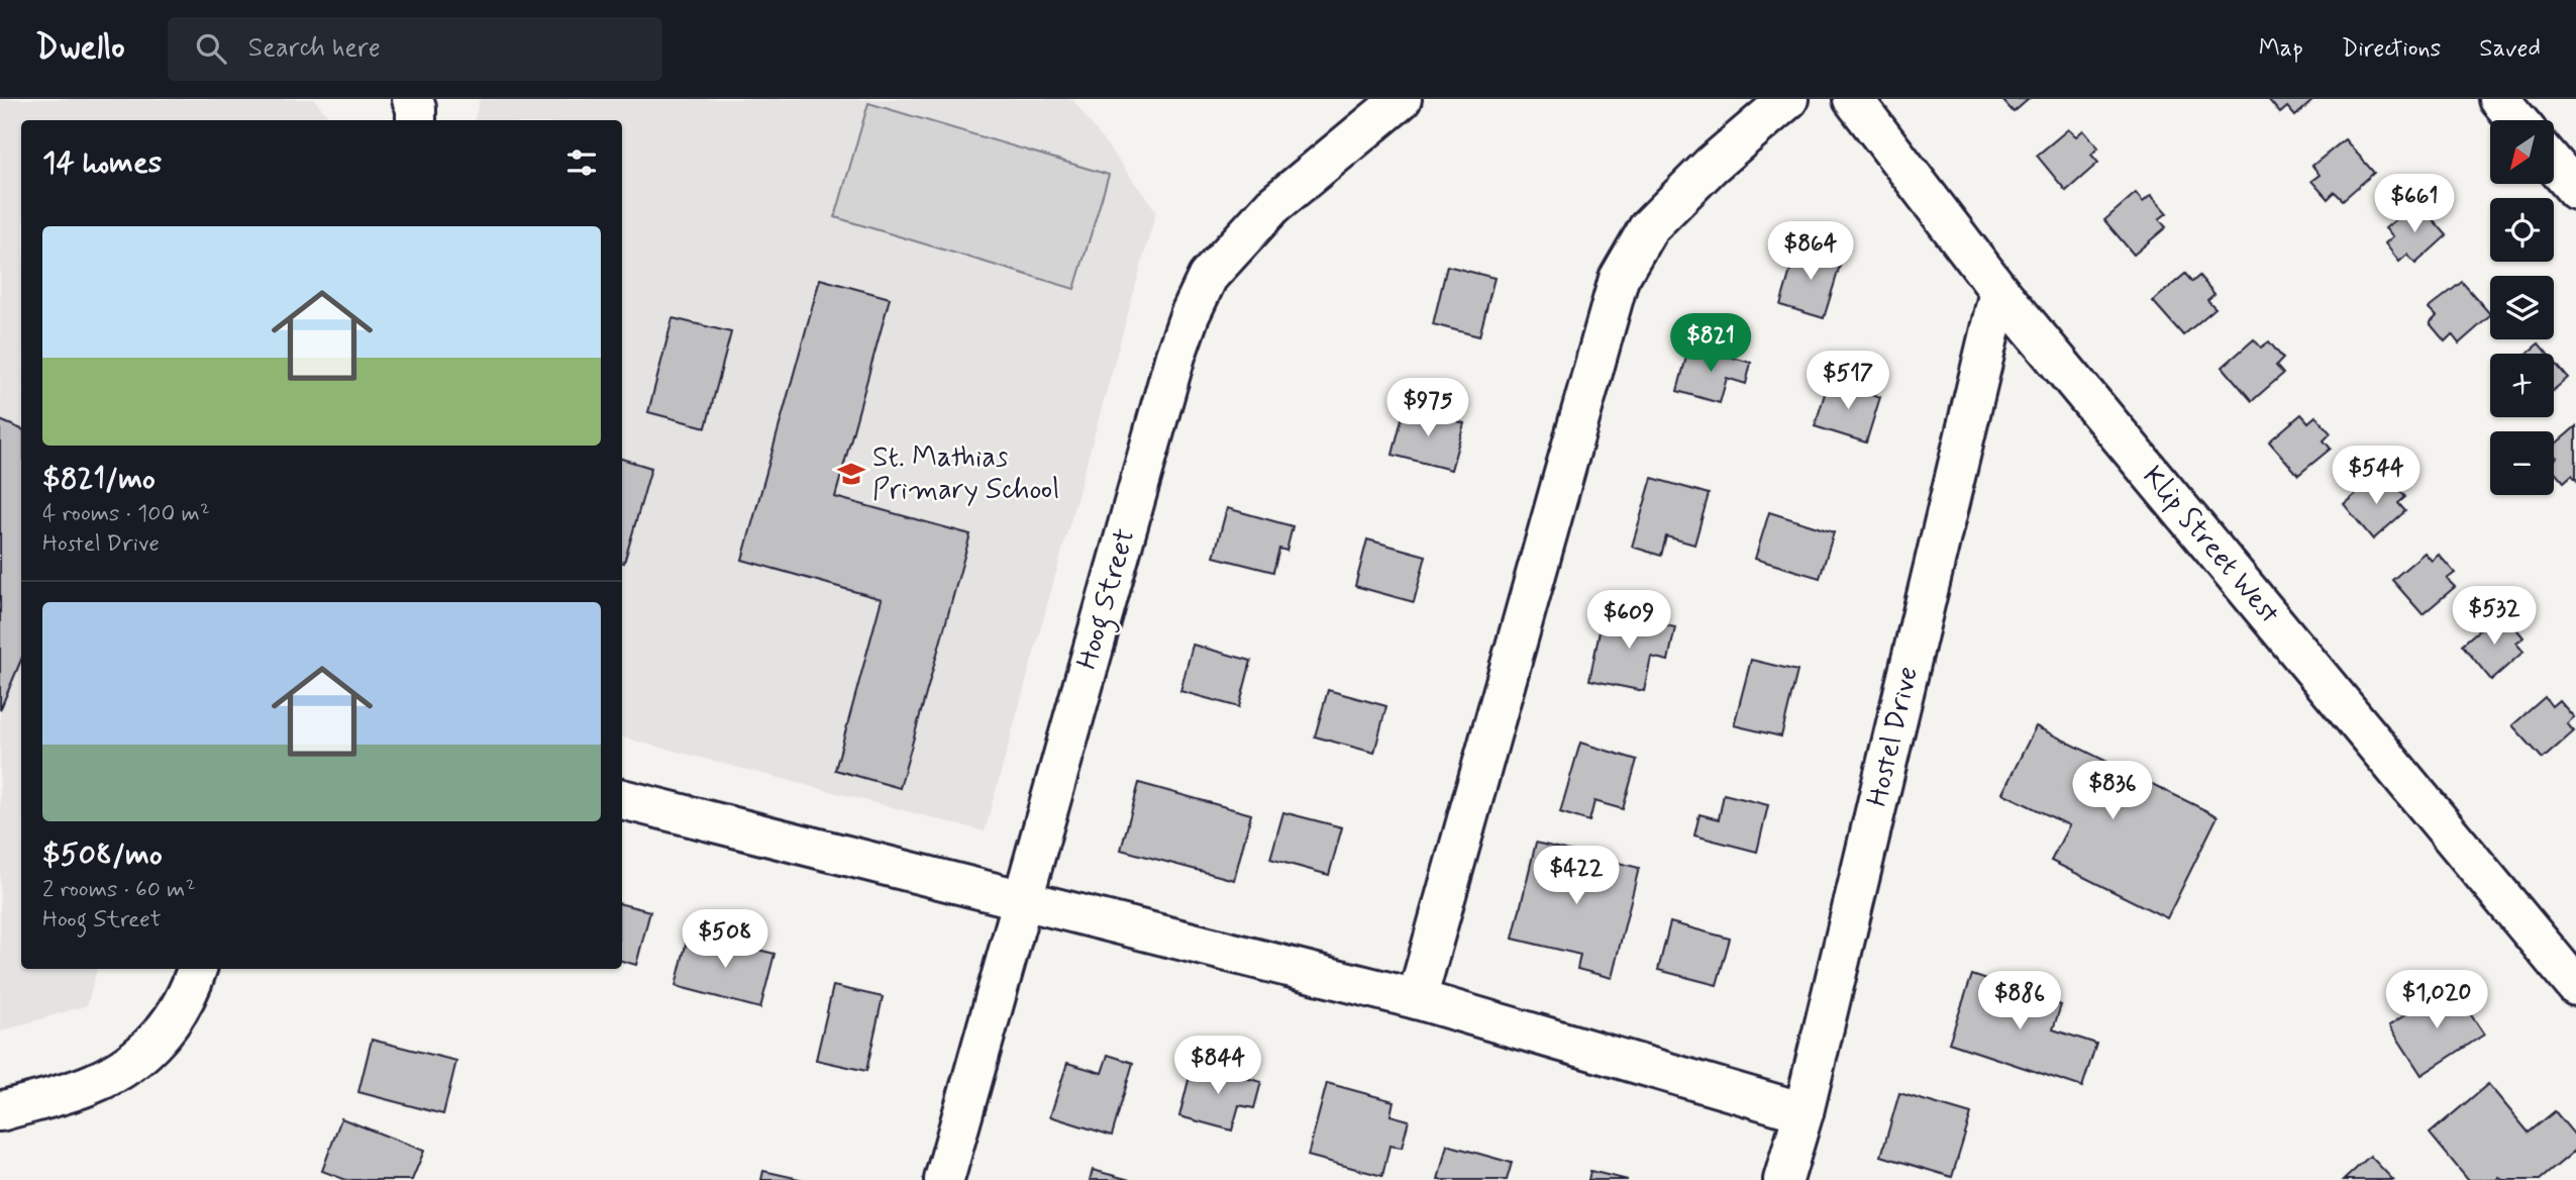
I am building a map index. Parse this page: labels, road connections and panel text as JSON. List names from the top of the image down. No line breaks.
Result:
{"streets":{"street":["Klip Street West","Hoog Street","Hostel Drive"]},"crossings":[["Klip Street West","Hostel Drive"]],"places":{"school or university":["St. Mathias Primary School"]},"north":"bottom left","page":{"header":"Dwello","search":"Search here","nav":["Map","Directions","Saved"],"map_buttons":["+","−"],"heading":"14 homes","price":["$661","$864","$821","$517","$975","$544","$532","$609","$836","$422","$508","$1,020","$886","$844"],"list":[{"name":"$821/mo","note":"4 rooms · 100 m² · Hostel Drive"},{"name":"$508/mo","note":"2 rooms · 60 m² · Hoog Street"}]}}
